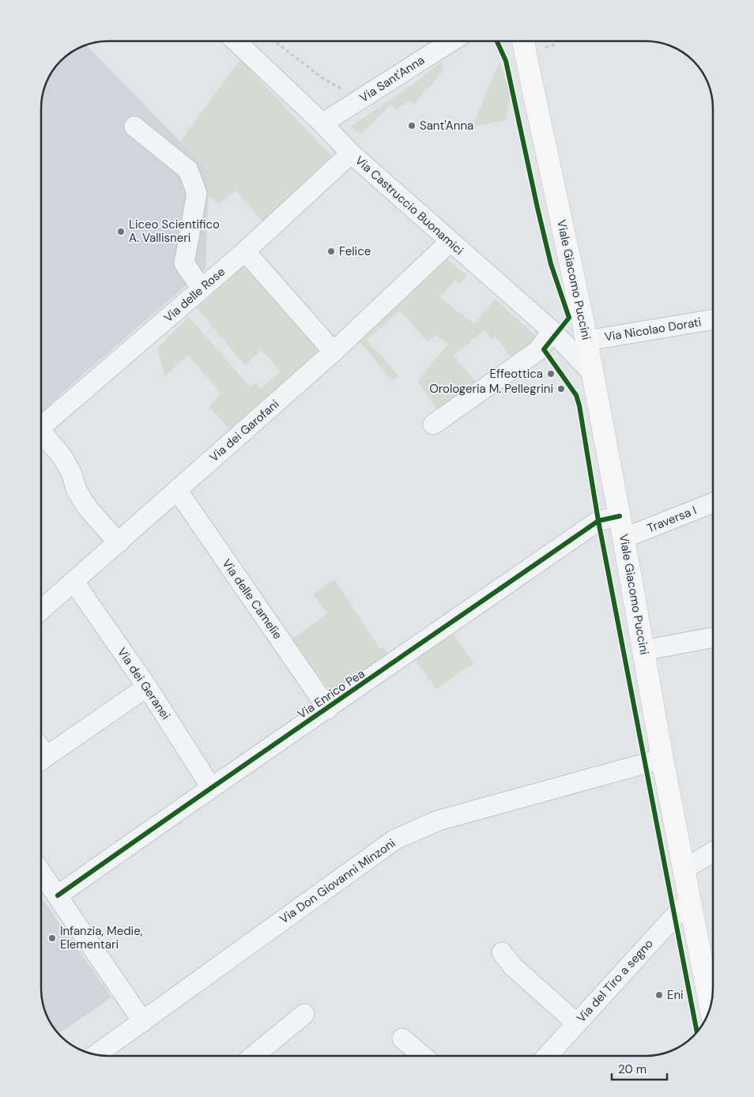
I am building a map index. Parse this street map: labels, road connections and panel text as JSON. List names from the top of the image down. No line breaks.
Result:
{"streets":{"main road":["Viale Giacomo Puccini"],"street":["Via Sant'Anna","Via Castruccio Buonamici","Via delle Rose","Via Nicolao Dorati","Via dei Garofani","Traversa I","Via delle Camelie","Via dei Geranei","Via Enrico Pea","Via Don Giovanni Minzoni","Via del Tiro a segno"]},"crossings":[["Via Sant'Anna","Via Castruccio Buonamici"],["Via Castruccio Buonamici","Viale Giacomo Puccini"],["Via Castruccio Buonamici","Via delle Rose"],["Via Castruccio Buonamici","Via dei Garofani"],["Viale Giacomo Puccini","Via Nicolao Dorati"],["Viale Giacomo Puccini","Traversa I"],["Viale Giacomo Puccini","Via Enrico Pea"],["Viale Giacomo Puccini","Via Don Giovanni Minzoni"],["Viale Giacomo Puccini","Via del Tiro a segno"],["Via dei Garofani","Via delle Camelie"],["Via dei Garofani","Via dei Geranei"],["Via delle Camelie","Via Enrico Pea"],["Via dei Geranei","Via Enrico Pea"]],"places":["Sant'Anna","Liceo Scientifico A. Vallisneri","Felice","Effeottica","Orologeria M. Pellegrini","Infanzia, Medie, Elementari","Eni"],"scale_bar":"20 m"}
